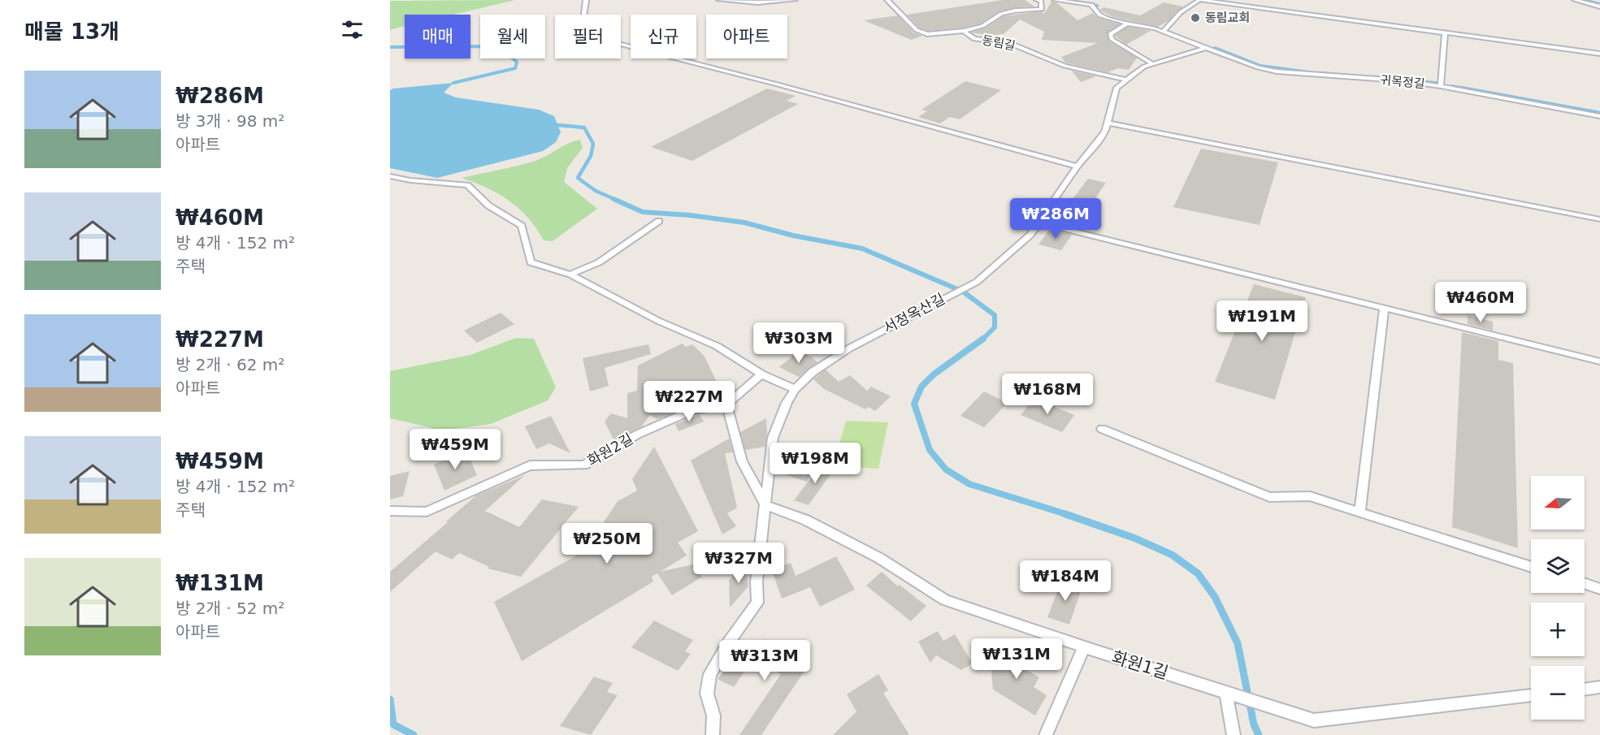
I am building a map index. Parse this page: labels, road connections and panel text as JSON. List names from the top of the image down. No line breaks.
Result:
{"streets":{"lane":["동림길","귀목정길","서정옥산길","화원2길","화원1길"]},"crossings":[["동림길","서정옥산길"],["귀목정길","서정옥산길"],["서정옥산길","화원1길"]],"places":["동림교회"],"north":"left","page":{"heading":"매물 13개","chip":["매매","월세","필터","신규","아파트"],"list":[{"name":"₩286M","note":"방 3개 · 98 m² · 아파트"},{"name":"₩460M","note":"방 4개 · 152 m² · 주택"},{"name":"₩227M","note":"방 2개 · 62 m² · 아파트"},{"name":"₩459M","note":"방 4개 · 152 m² · 주택"},{"name":"₩131M","note":"방 2개 · 52 m² · 아파트"}],"price":["₩286M","₩460M","₩191M","₩303M","₩168M","₩227M","₩459M","₩198M","₩250M","₩327M","₩184M","₩131M","₩313M"],"map_buttons":["+","−"]}}
